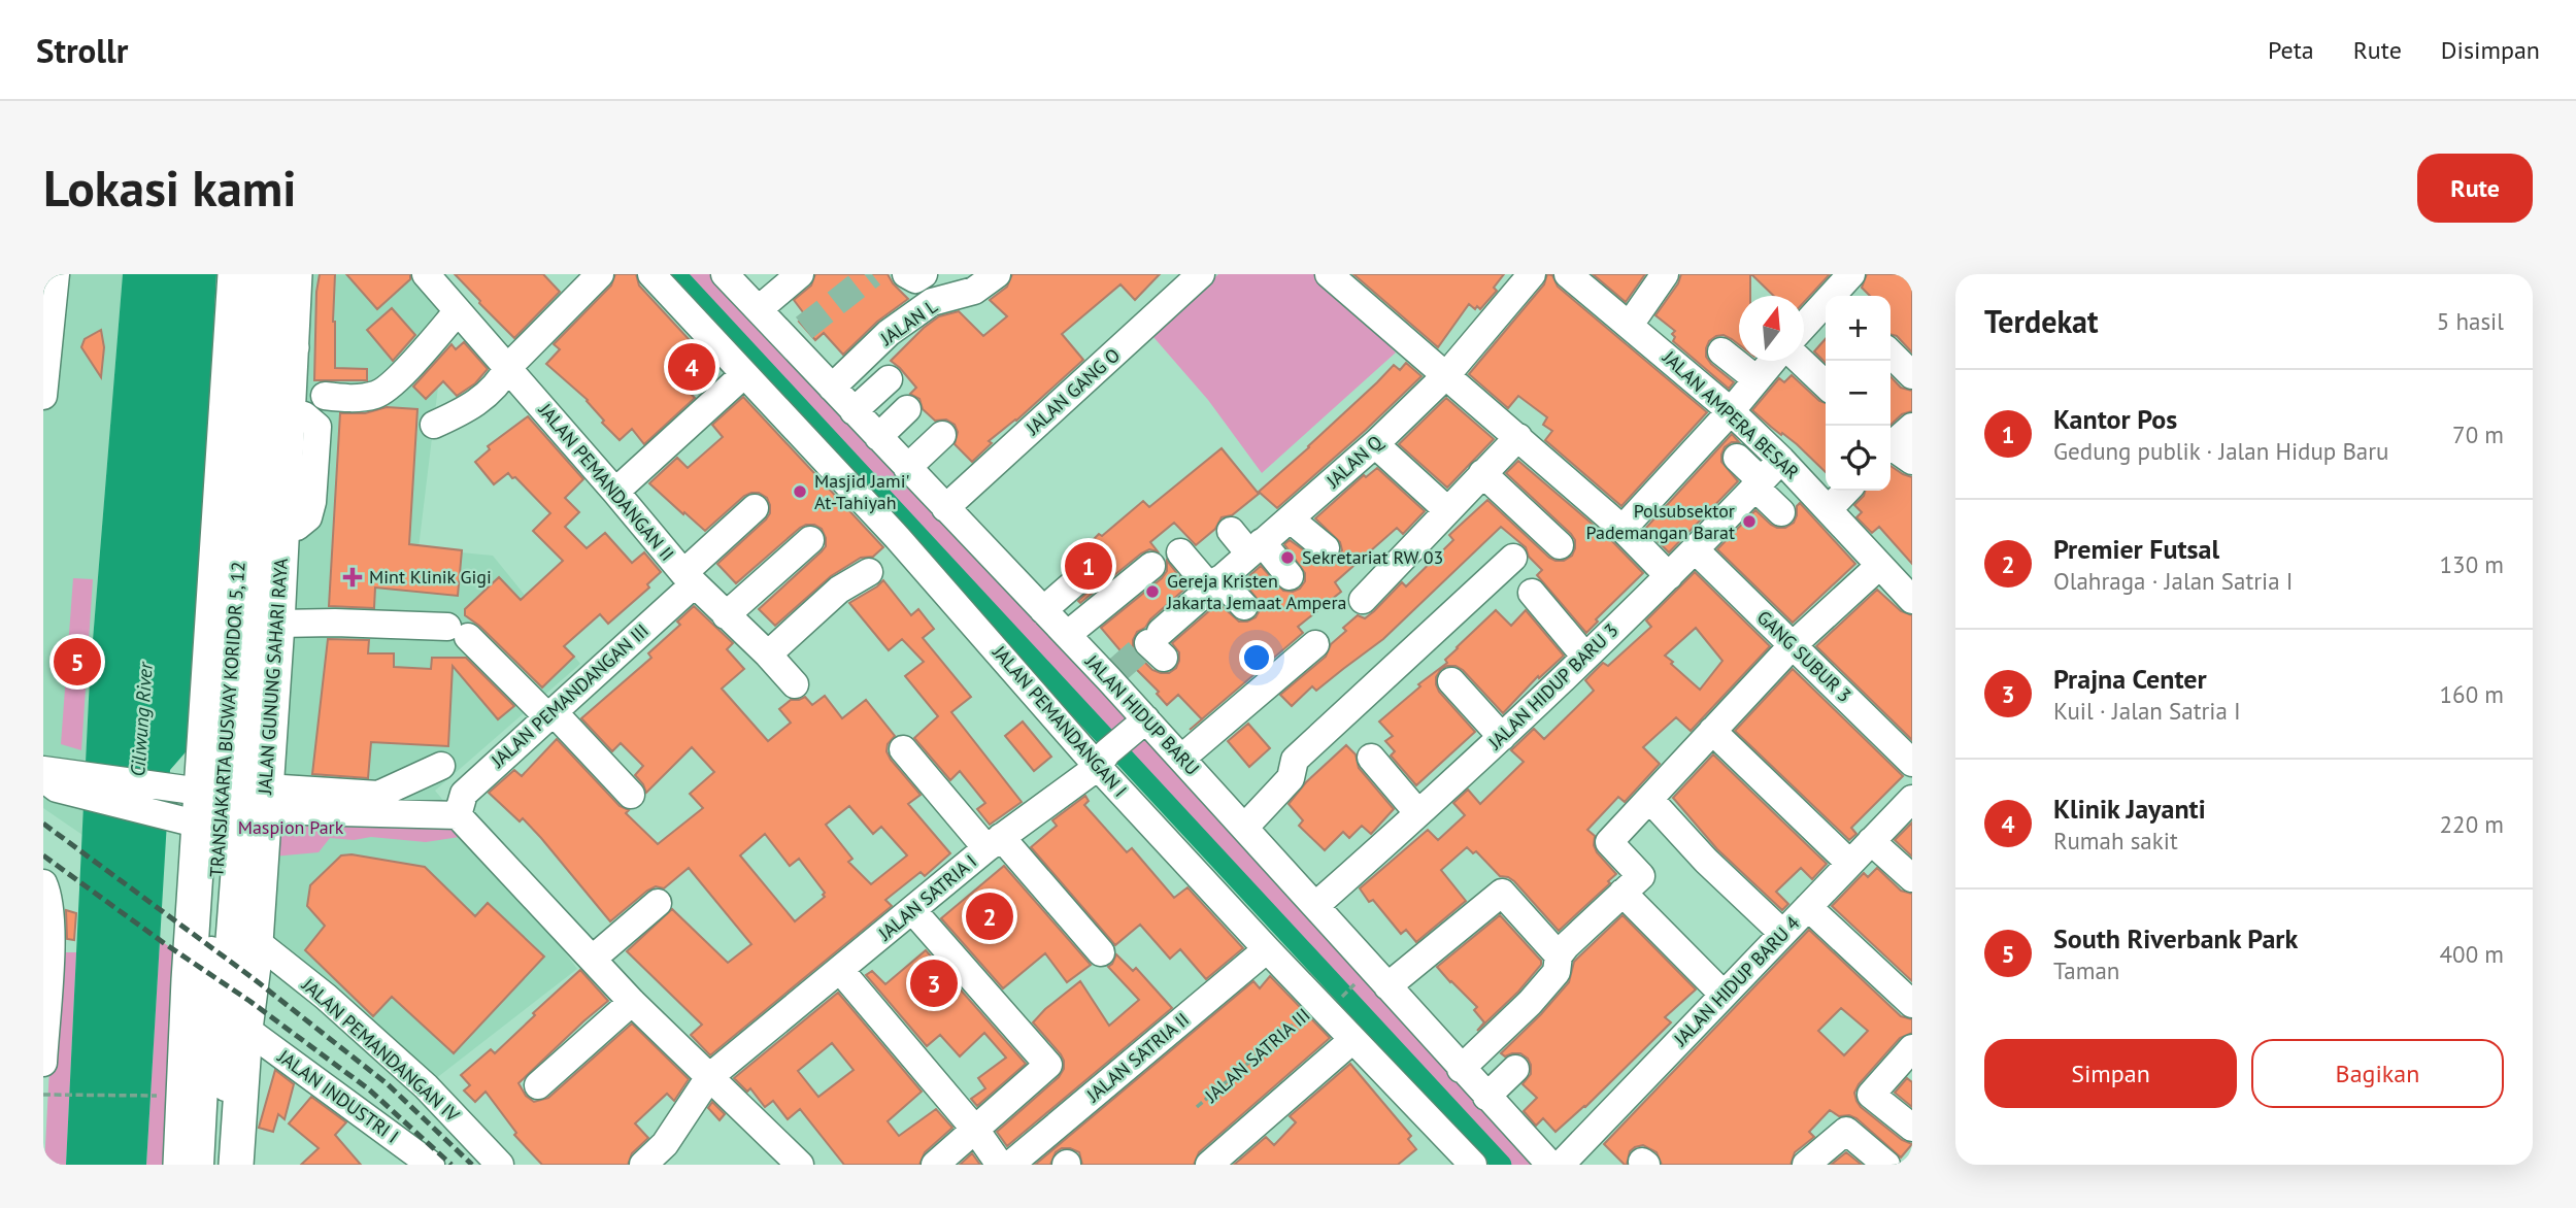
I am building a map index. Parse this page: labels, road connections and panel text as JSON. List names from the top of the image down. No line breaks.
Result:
{"streets":{"main road":["JALAN GUNUNG SAHARI RAYA"],"street":["JALAN L","JALAN GANG O","JALAN AMPERA BESAR","JALAN Q","JALAN PEMANDANGAN II","GANG SUBUR 3","JALAN HIDUP BARU 3","JALAN PEMANDANGAN III","JALAN HIDUP BARU","TRANSJAKARTA BUSWAY KORIDOR 5, 12","JALAN PEMANDANGAN I","JALAN SATRIA I","JALAN HIDUP BARU 4","JALAN PEMANDANGAN IV","JALAN SATRIA II","JALAN INDUSTRI I"],"path":["JALAN SATRIA III"]},"crossings":[["JALAN L","JALAN HIDUP BARU"],["JALAN GANG O","JALAN HIDUP BARU"],["JALAN AMPERA BESAR","JALAN HIDUP BARU 3"],["JALAN PEMANDANGAN II","JALAN PEMANDANGAN III"],["GANG SUBUR 3","JALAN HIDUP BARU 3"],["JALAN GUNUNG SAHARI RAYA","TRANSJAKARTA BUSWAY KORIDOR 5, 12"],["JALAN GUNUNG SAHARI RAYA","JALAN PEMANDANGAN IV"],["JALAN GUNUNG SAHARI RAYA","JALAN INDUSTRI I"],["JALAN HIDUP BARU 3","JALAN HIDUP BARU"],["JALAN HIDUP BARU","JALAN SATRIA I"],["JALAN PEMANDANGAN I","JALAN SATRIA I"],["JALAN PEMANDANGAN I","JALAN SATRIA III"],["JALAN PEMANDANGAN I","JALAN SATRIA II"]],"water":["Ciliwung River"],"parks":["Maspion Park"],"places":{"other":["Masjid Jami' At-Tahiyah","Polsubsektor Pademangan Barat","Sekretariat RW 03","Gereja Kristen Jakarta Jemaat Ampera"],"health":["Mint Klinik Gigi"]},"north":"top","page":{"header":"Strollr","nav":["Peta","Rute","Disimpan"],"buttons":["Rute",["Simpan","Bagikan"]],"title":"Lokasi kami","heading":["Terdekat","5 hasil"],"map_buttons":["+","−"],"pins":["4","1","5","2","3"],"list":[{"mark":"1","name":"Kantor Pos","note":"Gedung publik · Jalan Hidup Baru","value":"70 m"},{"mark":"2","name":"Premier Futsal","note":"Olahraga · Jalan Satria I","value":"130 m"},{"mark":"3","name":"Prajna Center","note":"Kuil · Jalan Satria I","value":"160 m"},{"mark":"4","name":"Klinik Jayanti","note":"Rumah sakit","value":"220 m"},{"mark":"5","name":"South Riverbank Park","note":"Taman","value":"400 m"}]}}
